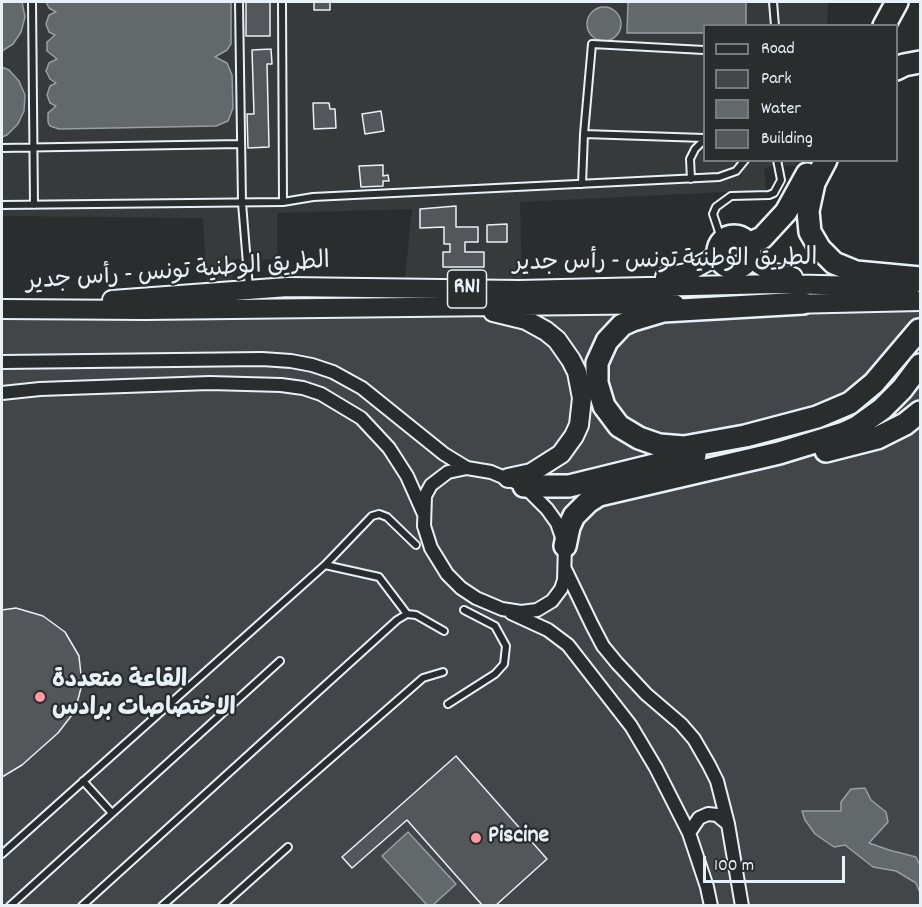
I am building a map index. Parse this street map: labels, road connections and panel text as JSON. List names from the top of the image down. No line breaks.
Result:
{"streets":{"main road":["الطريق الوطنية تونس - رأس جدير","RN1"]},"places":["القاعة متعددة الاختصاصات برادس","Piscine"],"legend":["Road","Park","Water","Building"],"scale_bar":"100 m"}
